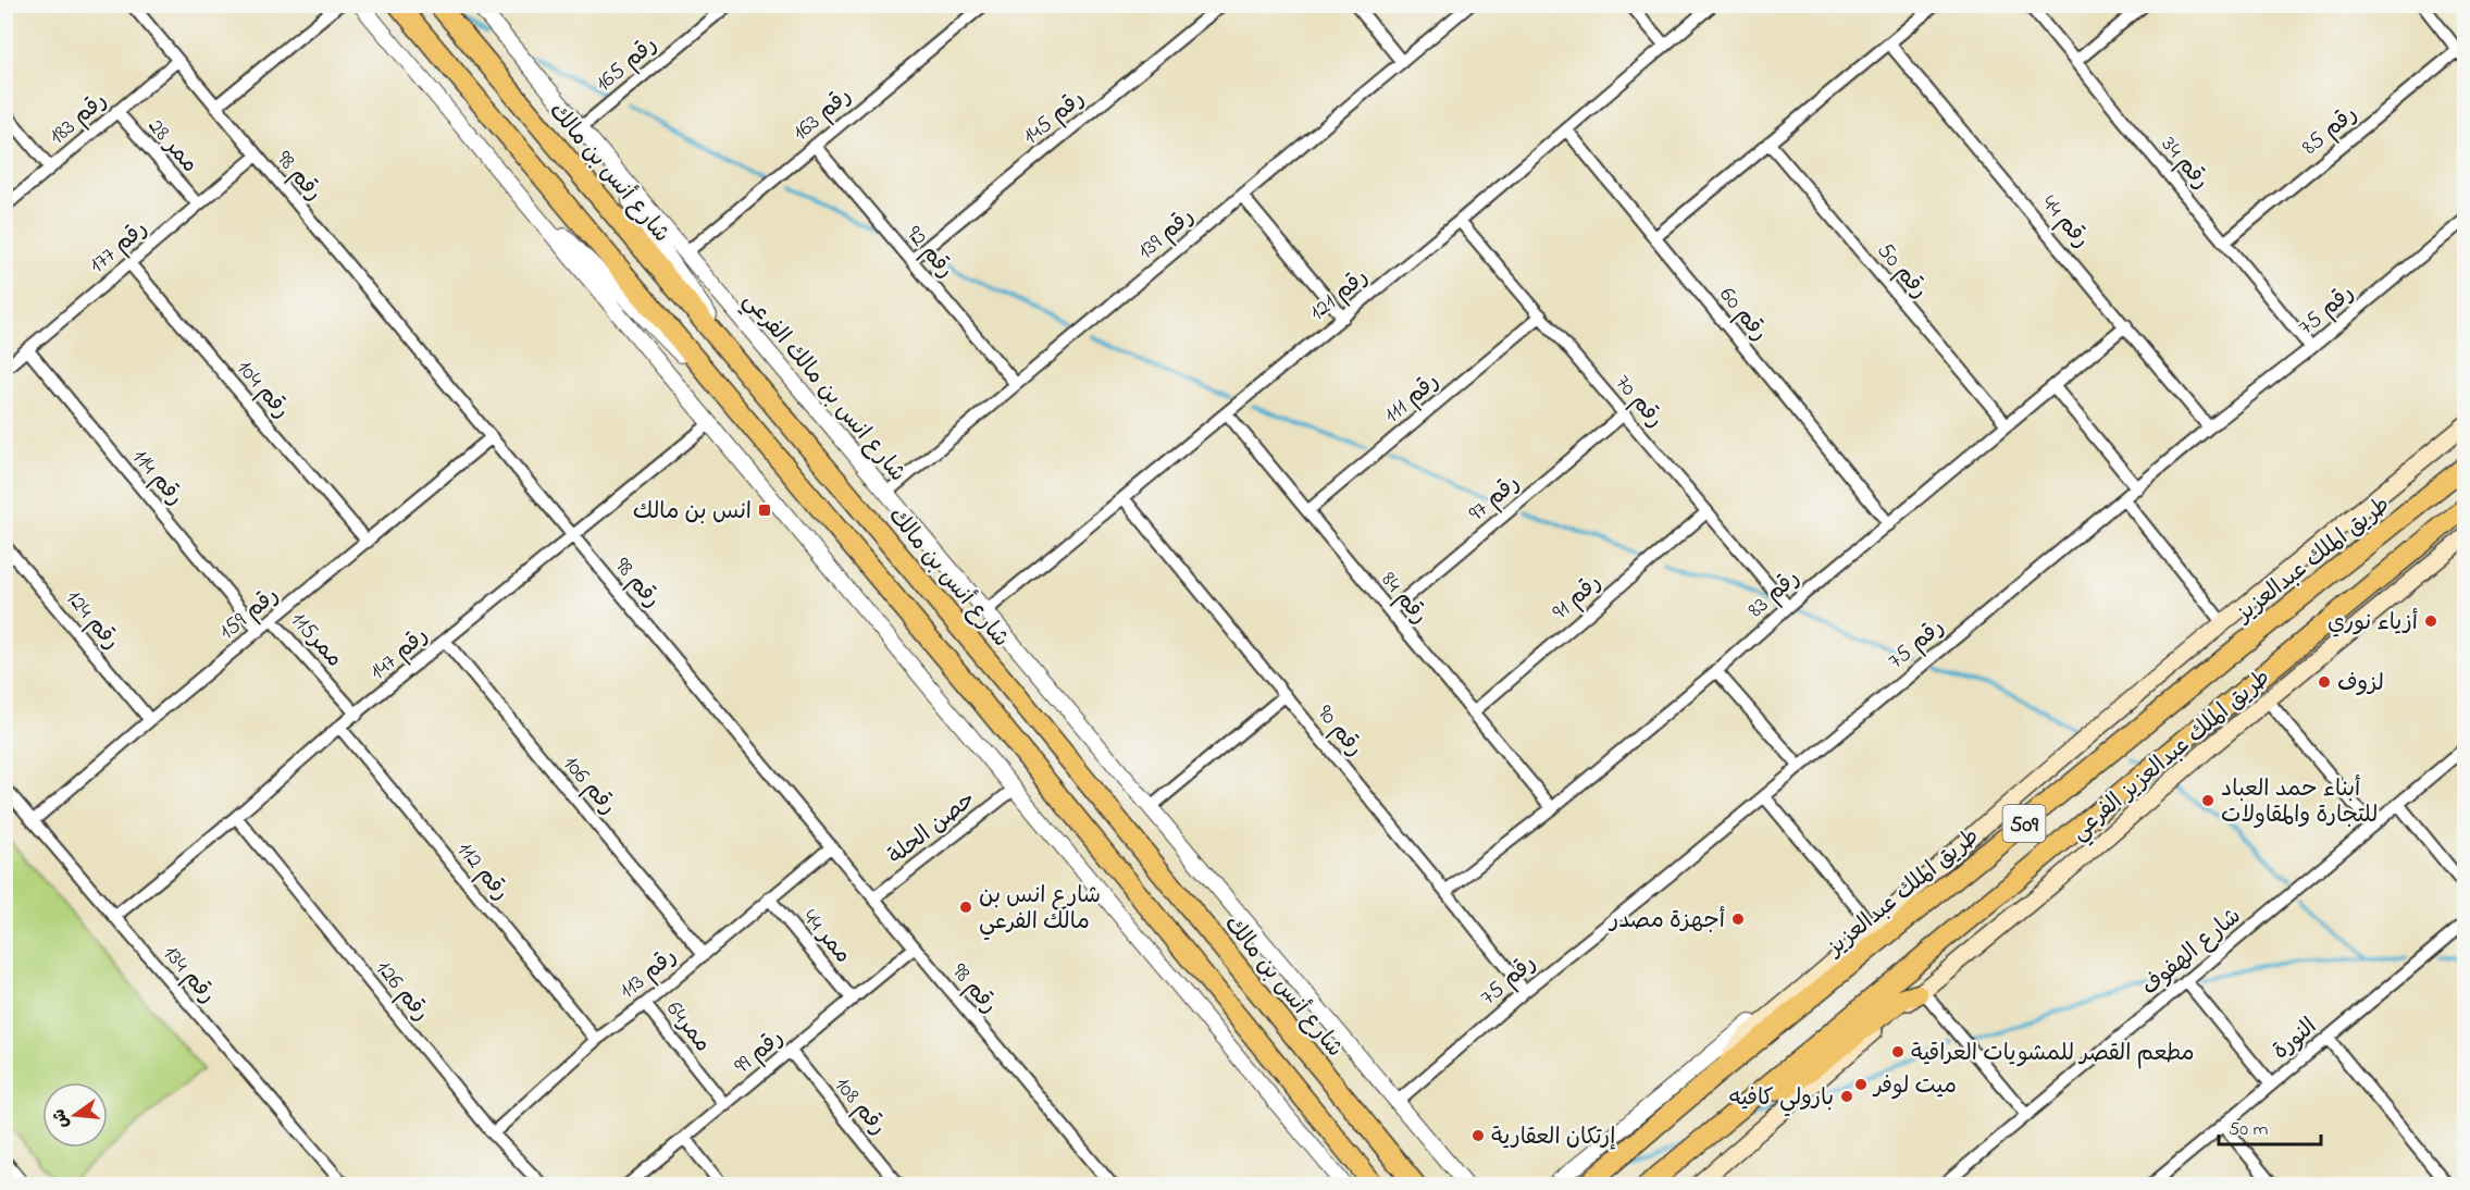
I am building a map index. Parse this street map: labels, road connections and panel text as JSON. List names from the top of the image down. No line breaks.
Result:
{"streets":{"main road":["شارع أنس بن مالك","طريق الملك عبدالعزيز","طريق الملك عبدالعزيز الفرعي","509"],"street":["رقم 165","رقم 163","رقم 145","رقم 183","رقم 85","ممر 28","رقم 34","رقم 98","رقم 44","رقم 139","رقم 177","رقم 92","رقم 50","رقم 121","رقم 75","رقم 60","شارع انس بن مالك الفرعي","رقم 104","رقم 111","رقم 70","رقم 114","رقم 97","رقم 83","رقم 91","رقم 84","رقم 159","رقم 124","ممر115","رقم 147","رقم 90","رقم 106","حصن الحلة","رقم 112","ممر 44","شارع الهفوف","رقم 113","رقم 134","رقم 126","ممر64","النورة","رقم 99","رقم 108"]},"crossings":[["رقم 165","شارع انس بن مالك الفرعي"],["رقم 163","رقم 92"],["رقم 163","شارع انس بن مالك الفرعي"],["رقم 145","رقم 92"],["رقم 183","ممر 28"],["رقم 183","رقم 98"],["رقم 85","رقم 34"],["ممر 28","رقم 177"],["رقم 34","رقم 75"],["رقم 98","رقم 177"],["رقم 98","رقم 159"],["رقم 98","رقم 147"],["رقم 98","حصن الحلة"],["رقم 98","رقم 113"],["رقم 98","رقم 99"],["رقم 44","رقم 75"],["رقم 44","رقم 83"],["رقم 139","رقم 92"],["رقم 139","شارع انس بن مالك الفرعي"],["رقم 177","رقم 104"],["رقم 177","رقم 114"],["رقم 50","رقم 83"],["رقم 121","رقم 60"],["رقم 121","شارع انس بن مالك الفرعي"],["رقم 121","رقم 70"],["رقم 121","رقم 84"],["رقم 121","رقم 90"],["رقم 75","شارع انس بن مالك الفرعي"],["رقم 75","رقم 90"],["رقم 60","رقم 83"],["رقم 104","رقم 159"],["رقم 111","رقم 70"],["رقم 111","رقم 84"],["رقم 70","رقم 97"],["رقم 70","رقم 83"],["رقم 70","رقم 91"],["رقم 114","رقم 159"],["رقم 97","رقم 84"],["رقم 83","رقم 84"],["رقم 83","رقم 90"],["رقم 91","رقم 84"],["رقم 159","رقم 124"],["رقم 159","ممر115"],["رقم 159","رقم 134"],["ممر115","رقم 147"],["رقم 147","رقم 106"],["رقم 147","رقم 112"],["رقم 147","رقم 134"],["رقم 147","رقم 126"],["رقم 106","رقم 113"],["رقم 112","رقم 113"],["ممر 44","رقم 113"],["ممر 44","رقم 99"],["رقم 113","رقم 126"],["رقم 113","ممر64"],["ممر64","رقم 99"],["رقم 99","رقم 108"]],"places":{"transit":["انس بن مالك"],"other":["أزياء نوري","لزوف","أبناء حمد العباد للتجارة والمقاولات","شارع انس بن مالك الفرعي","أجهزة مصدر","مطعم القصر للمشويات العراقية","ميت لوفر","بارولي كافيه","إرتكان العقارية"]},"scale_bar":"50 m","north":"left"}
